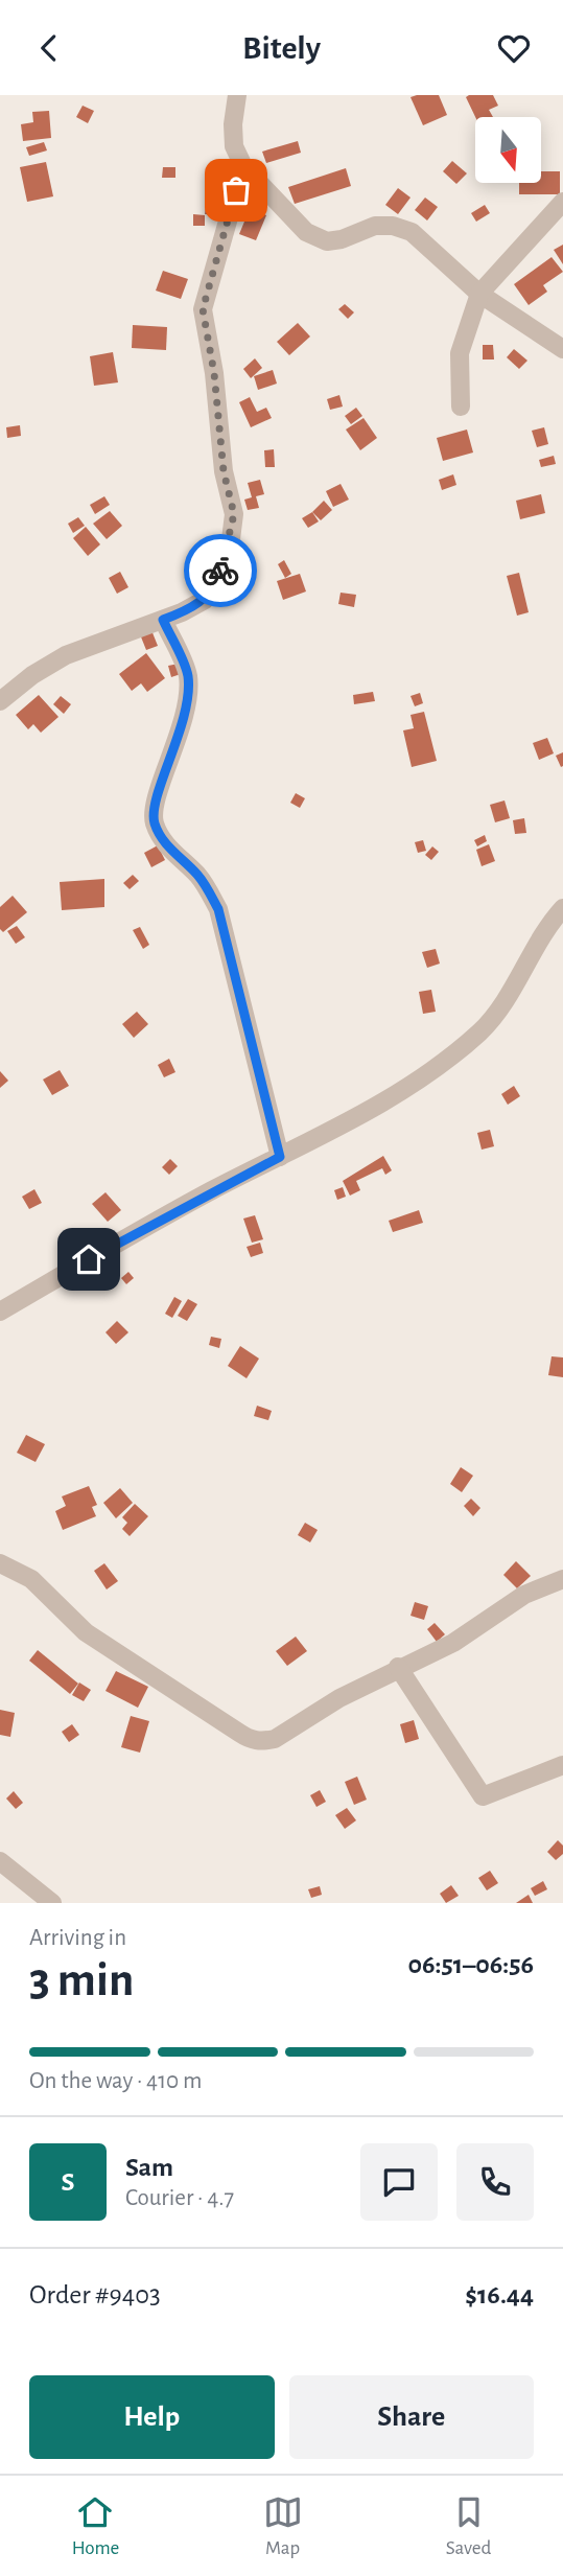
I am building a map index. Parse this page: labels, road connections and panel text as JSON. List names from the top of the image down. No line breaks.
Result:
{"north":"bottom","page":{"header":"Bitely","heading":["3 min","Arriving in","06:51–06:56"],"panel":["Sam","Courier · 4.7","Order #9403","$16.44"],"bar":"On the way · 410 m","round":"S","buttons":["Help","Share"],"tabs":["Home","Map","Saved"]}}
